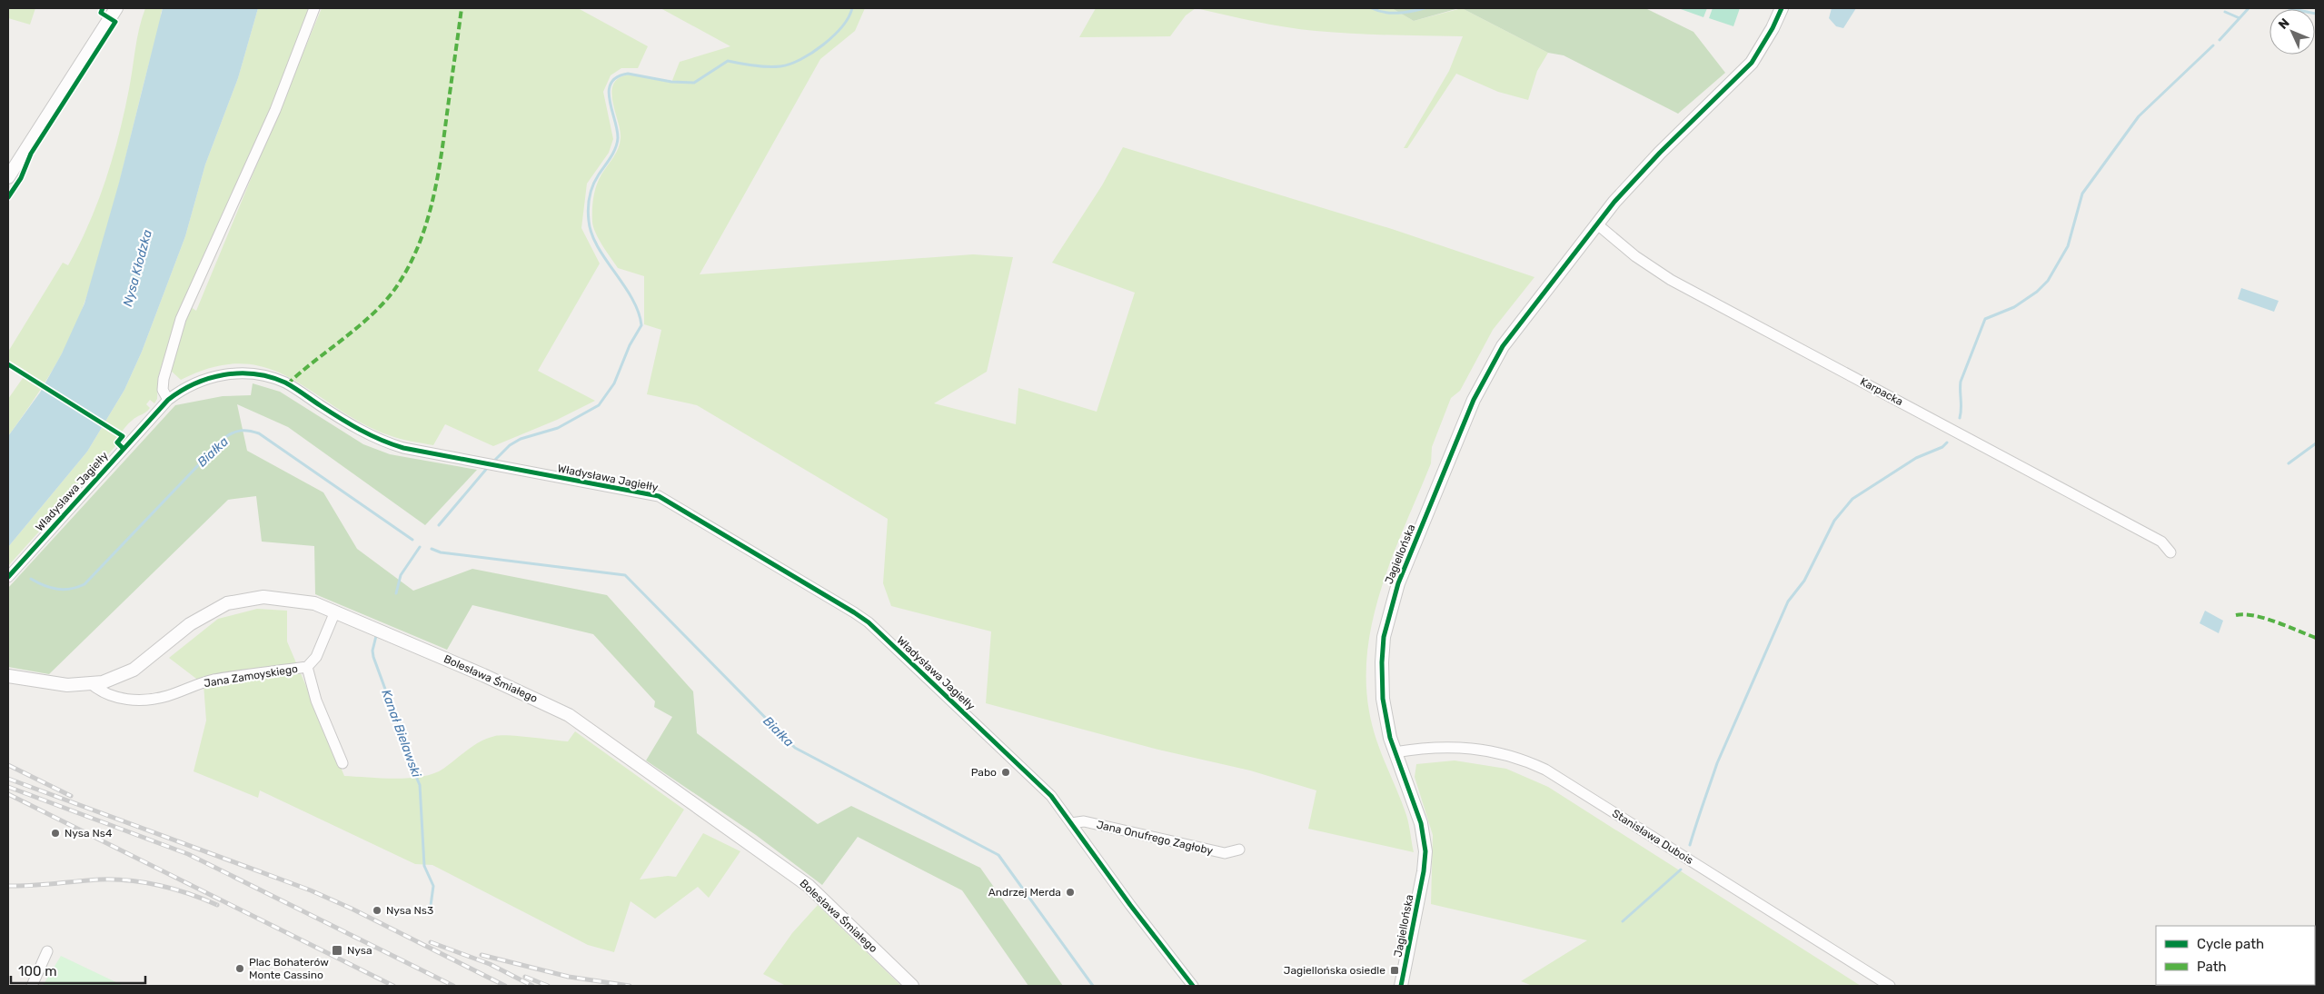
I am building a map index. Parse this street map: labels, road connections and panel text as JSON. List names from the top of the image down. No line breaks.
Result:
{"streets":{"street":["Karpacka","Władysława Jagiełły","Jagiellońska","Jana Zamoyskiego","Bolesława Śmiałego","Stanisława Dubois","Jana Onufrego Zagłoby"]},"crossings":[["Karpacka","Jagiellońska"],["Władysława Jagiełły","Jana Onufrego Zagłoby"],["Jagiellońska","Stanisława Dubois"],["Jana Zamoyskiego","Bolesława Śmiałego"]],"water":["Nysa Kłodzka","Białka","Kanał Bielawski"],"places":{"other":["Pabo","Nysa Ns4","Andrzej Merda","Nysa Ns3","Plac Bohaterów Monte Cassino"],"transit":["Nysa","Jagiellońska osiedle"]},"legend":["Cycle path","Path"],"scale_bar":"100 m","north":"top left"}
